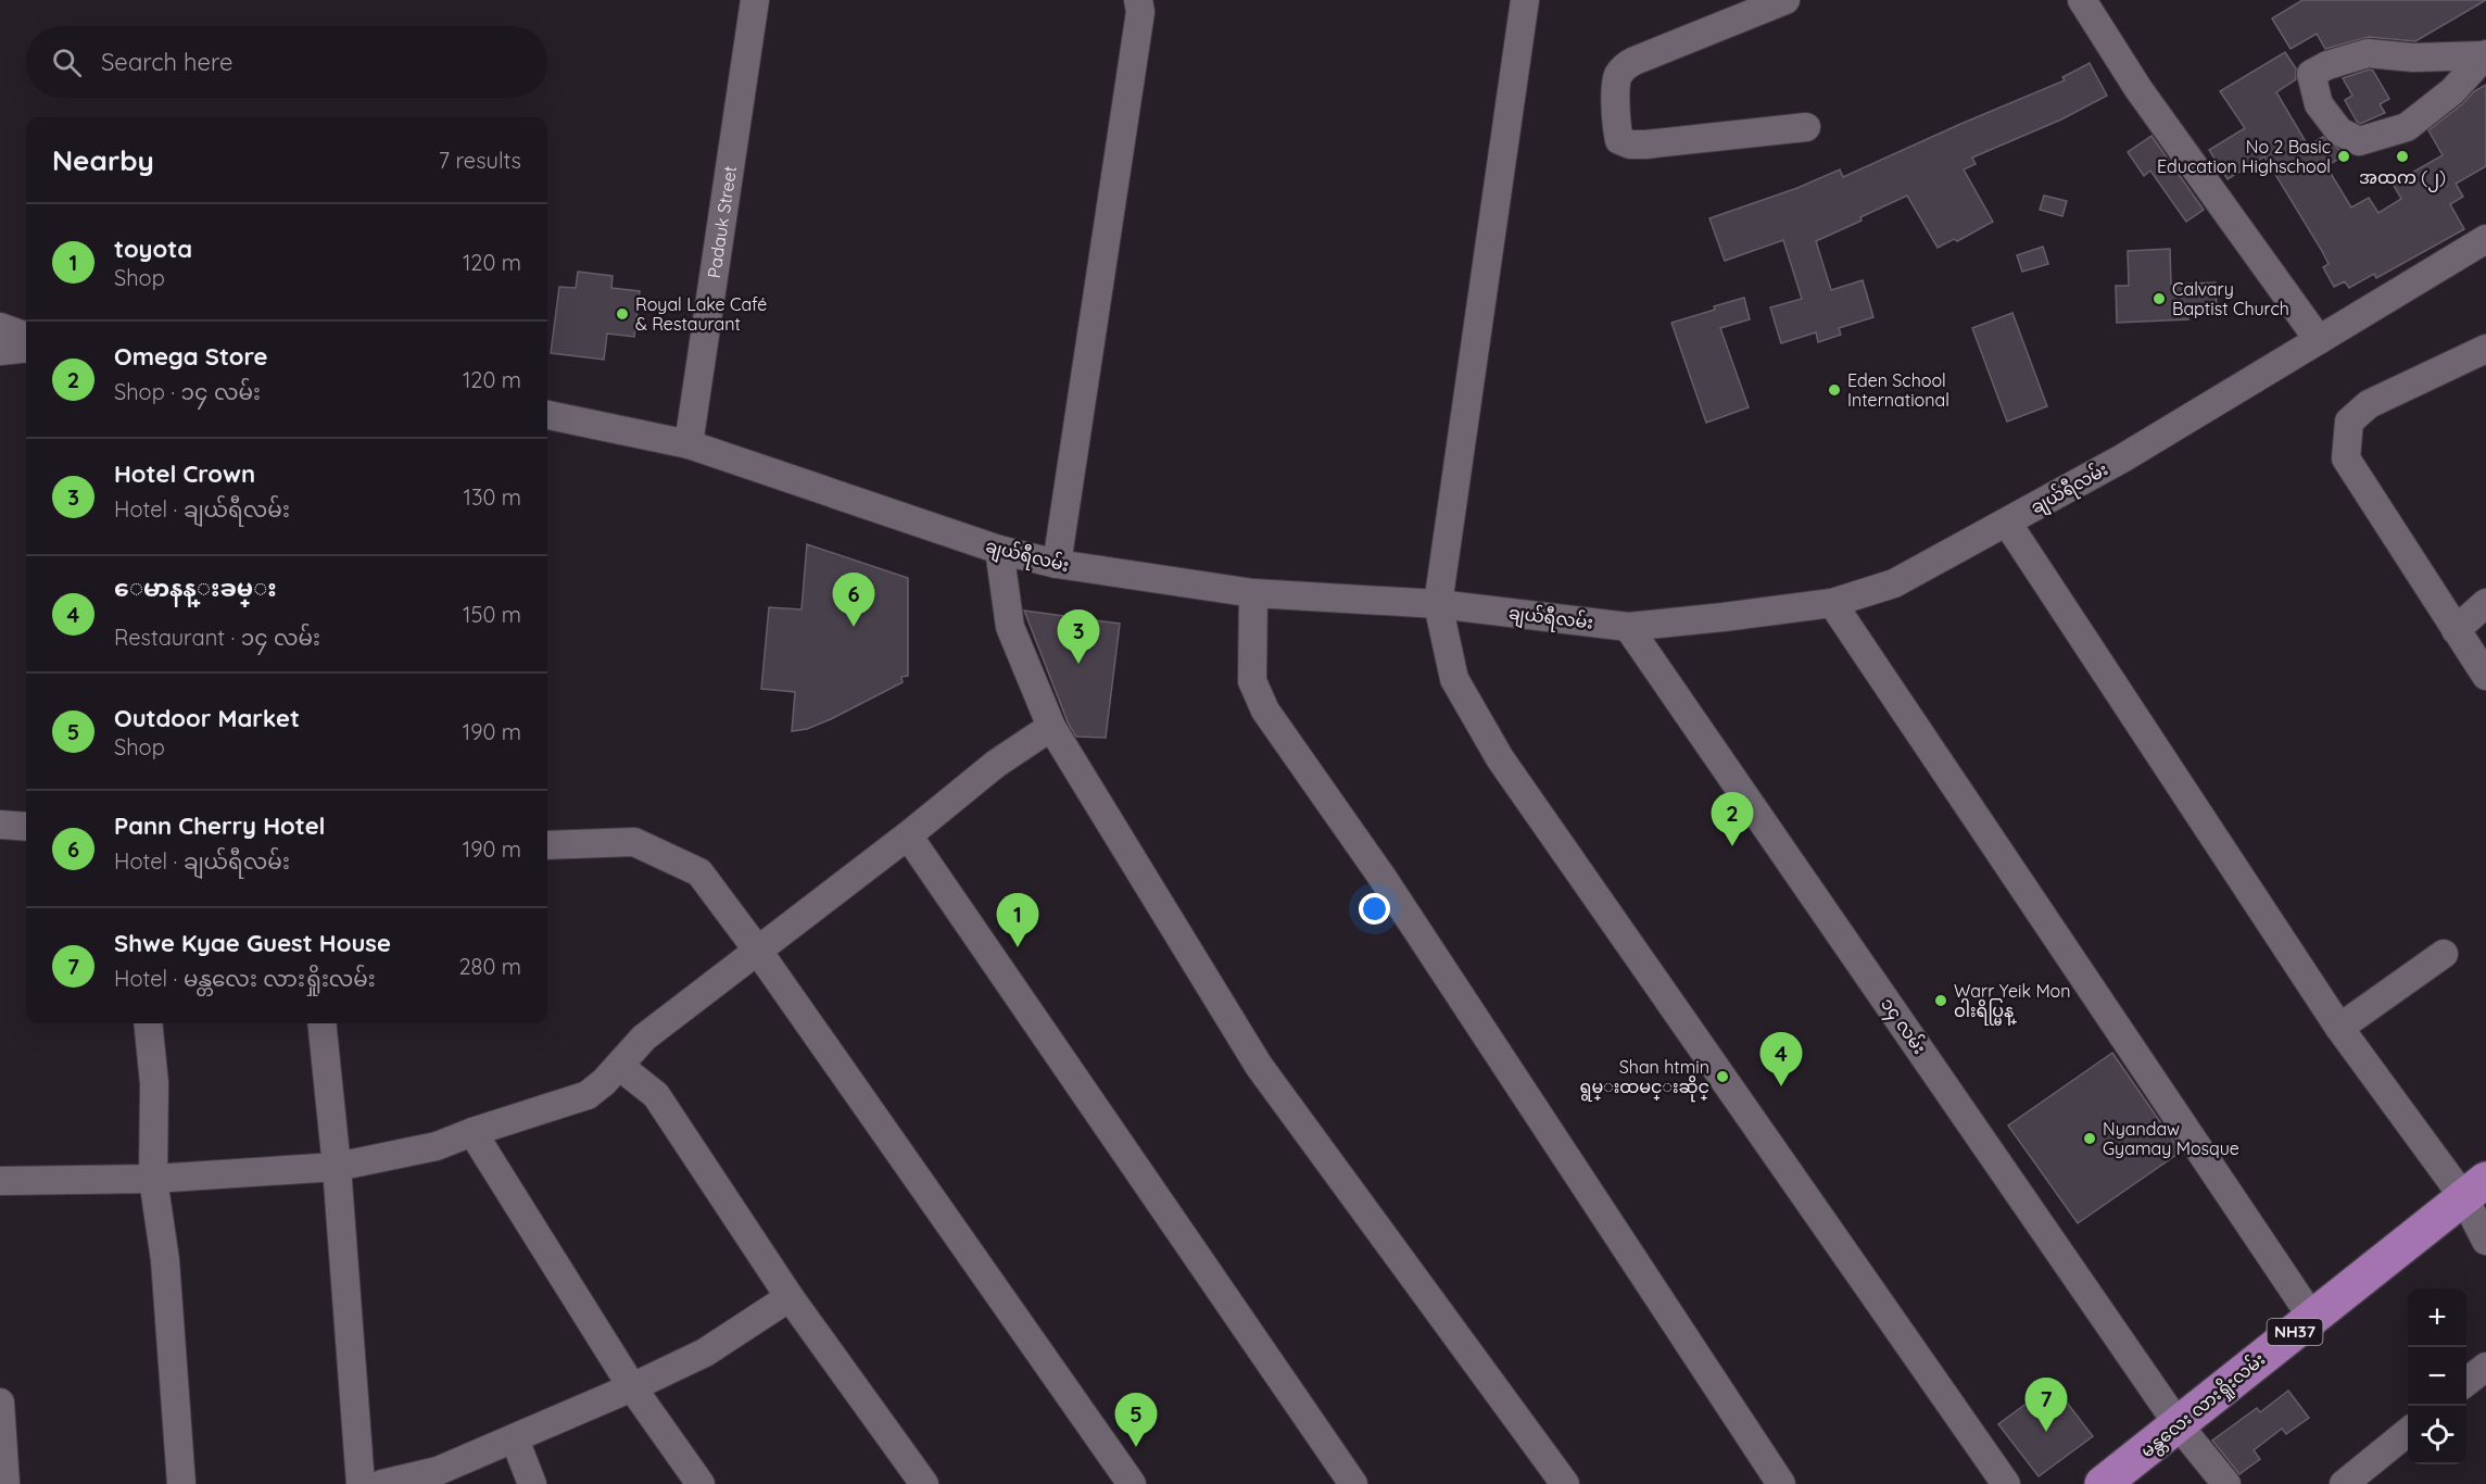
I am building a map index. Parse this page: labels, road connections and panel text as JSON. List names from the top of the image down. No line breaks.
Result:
{"streets":{"highway":["NH37","မန္တလေး လားရှိုးလမ်း"],"street":["Padauk Street","ချယ်ရီလမ်း","၁၄ လမ်း"]},"crossings":[["Padauk Street","ချယ်ရီလမ်း"],["ချယ်ရီလမ်း","၁၄ လမ်း"],["၁၄ လမ်း","မန္တလေး လားရှိုးလမ်း"]],"places":["No 2 Basic Education Highschool","အထက (၂)","Calvary Baptist Church","Royal Lake Café & Restaurant","Eden School International","Warr Yeik Mon ဝါးရိပ္မြန္","Shan htmin ရွမ္းထမင္းဆိုင္","Nyandaw Gyamay Mosque"],"page":{"search":"Search here","heading":["Nearby","7 results"],"list":[{"mark":"1","name":"toyota","note":"Shop","value":"120 m"},{"mark":"2","name":"Omega Store","note":"Shop · ၁၄ လမ်း","value":"120 m"},{"mark":"3","name":"Hotel Crown","note":"Hotel · ချယ်ရီလမ်း","value":"130 m"},{"mark":"4","name":"ေမာနန္းခမ္း","note":"Restaurant · ၁၄ လမ်း","value":"150 m"},{"mark":"5","name":"Outdoor Market","note":"Shop","value":"190 m"},{"mark":"6","name":"Pann Cherry Hotel","note":"Hotel · ချယ်ရီလမ်း","value":"190 m"},{"mark":"7","name":"Shwe Kyae Guest House","note":"Hotel · မန္တလေး လားရှိုးလမ်း","value":"280 m"}],"pins":["6","3","2","1","4","7","5"],"map_buttons":["+","−"]}}
